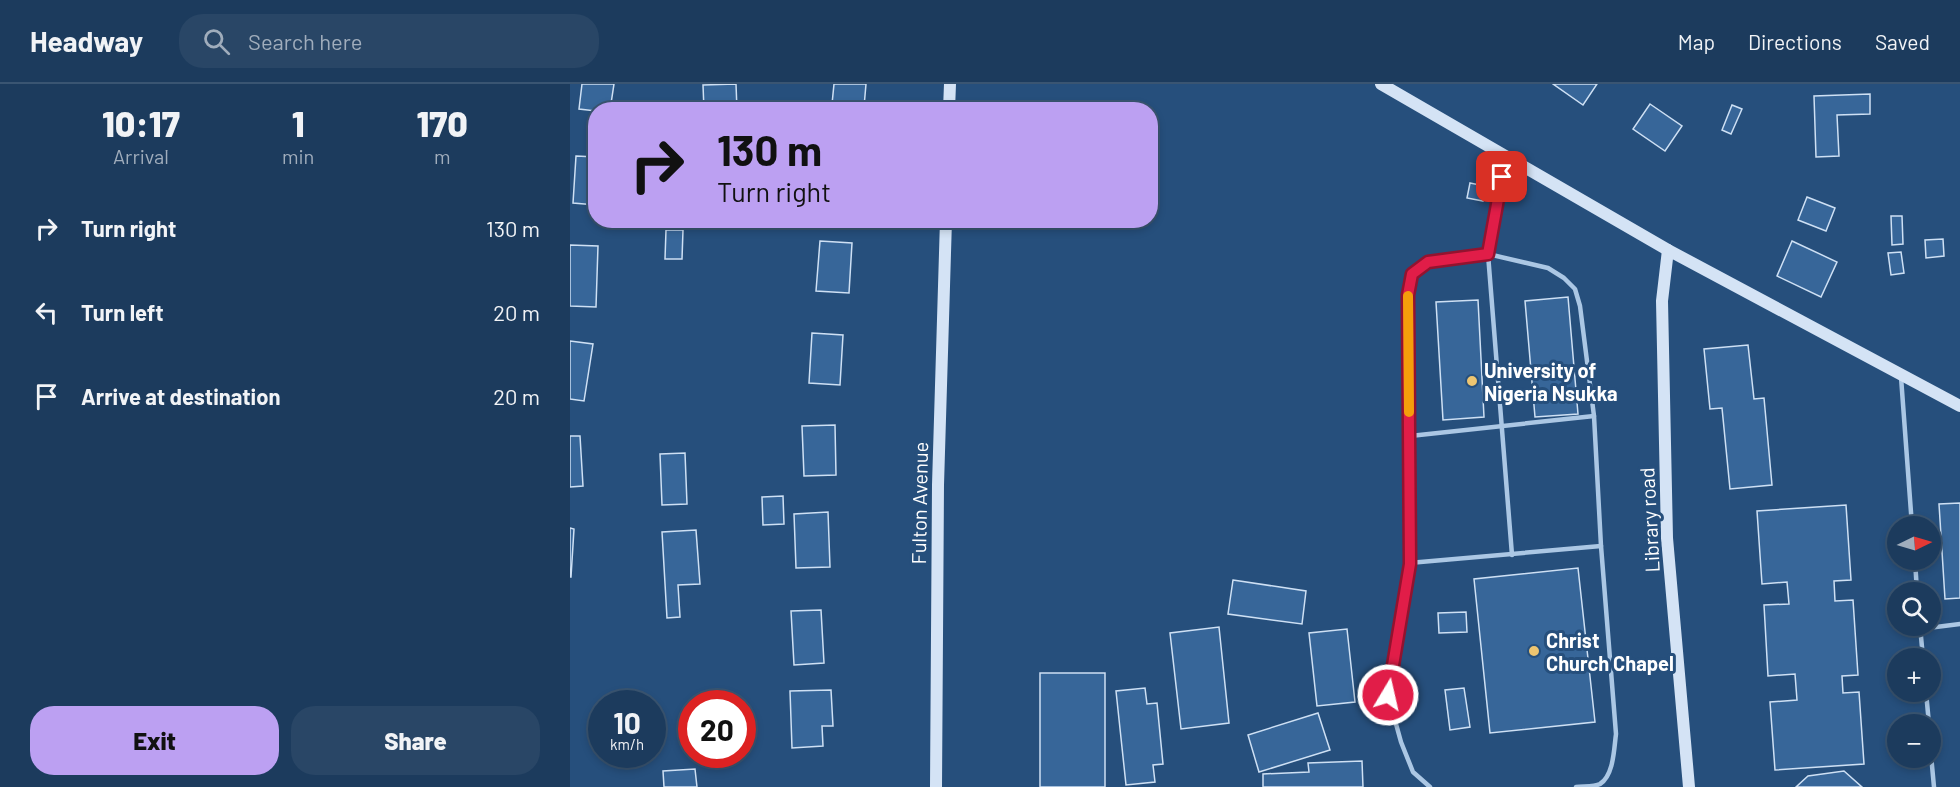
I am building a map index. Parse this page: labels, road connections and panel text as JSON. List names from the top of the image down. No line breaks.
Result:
{"streets":{"street":["Fulton Avenue","Library road"]},"places":["University of Nigeria Nsukka","Christ Church Chapel"],"north":"right","page":{"header":"Headway","search":"Search here","nav":["Map","Directions","Saved"],"eta":["10:17","Arrival","1","min","170","m"],"turn":["130 m","Turn right"],"list":[{"name":"Turn right","value":"130 m"},{"name":"Turn left","value":"20 m"},{"name":"Arrive at destination","value":"20 m"}],"map_buttons":["+","−"],"speed":"10 km/h","limit":"20","buttons":["Exit","Share"]}}
